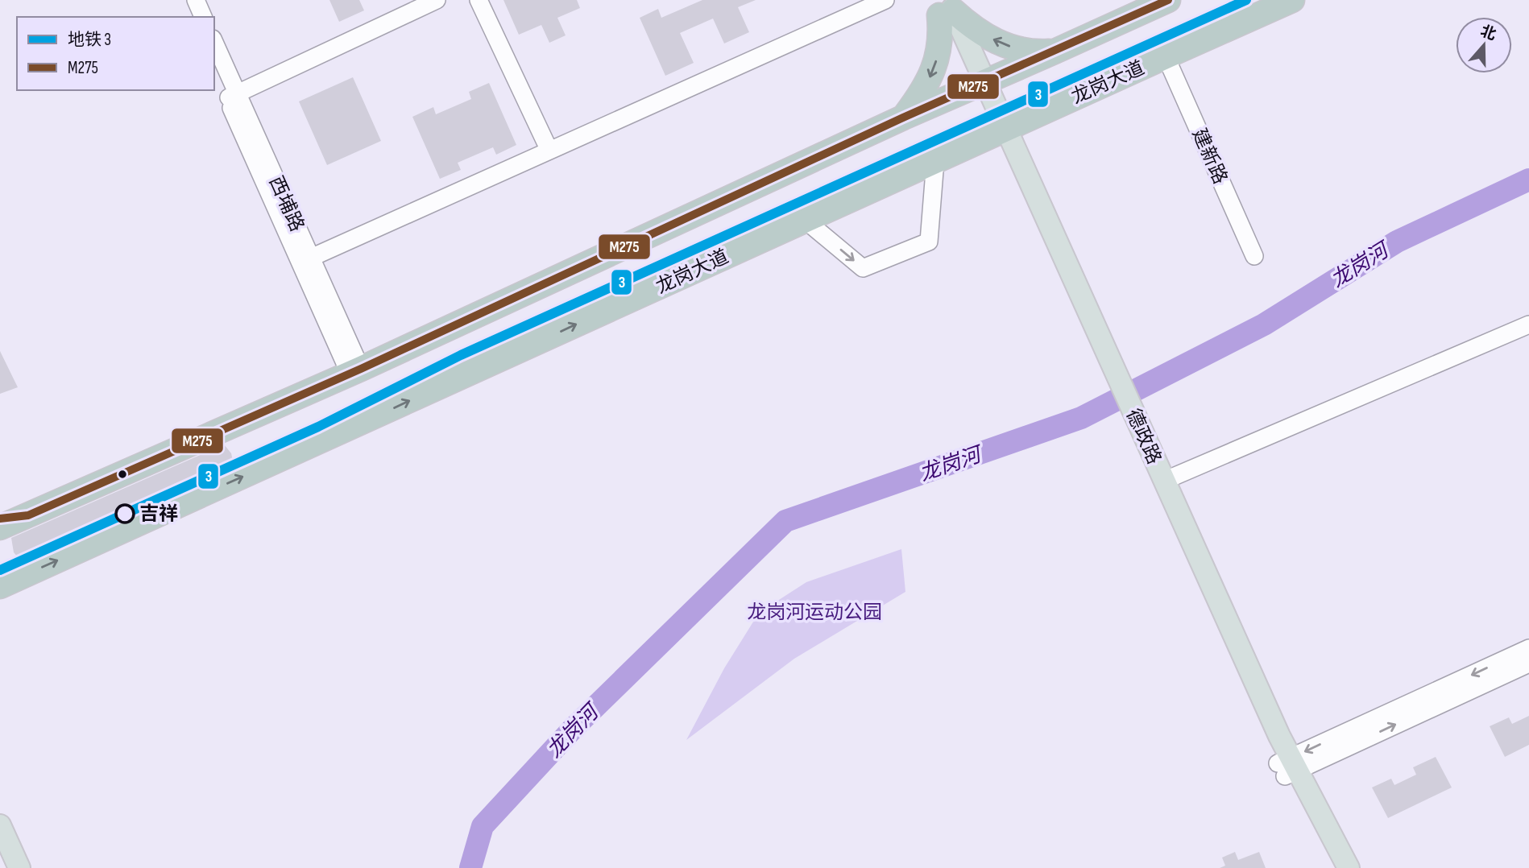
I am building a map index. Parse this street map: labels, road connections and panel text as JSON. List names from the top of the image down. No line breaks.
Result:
{"streets":{"highway":["龙岗大道"],"main road":["德政路"],"street":["建新路","西埔路"]},"crossings":[["龙岗大道","建新路"],["龙岗大道","德政路"]],"water":["龙岗河"],"parks":["龙岗河运动公园"],"places":["吉祥"],"lines":["metro line 3","transit line M275"],"legend":["地铁 3","M275"],"north":"top"}
